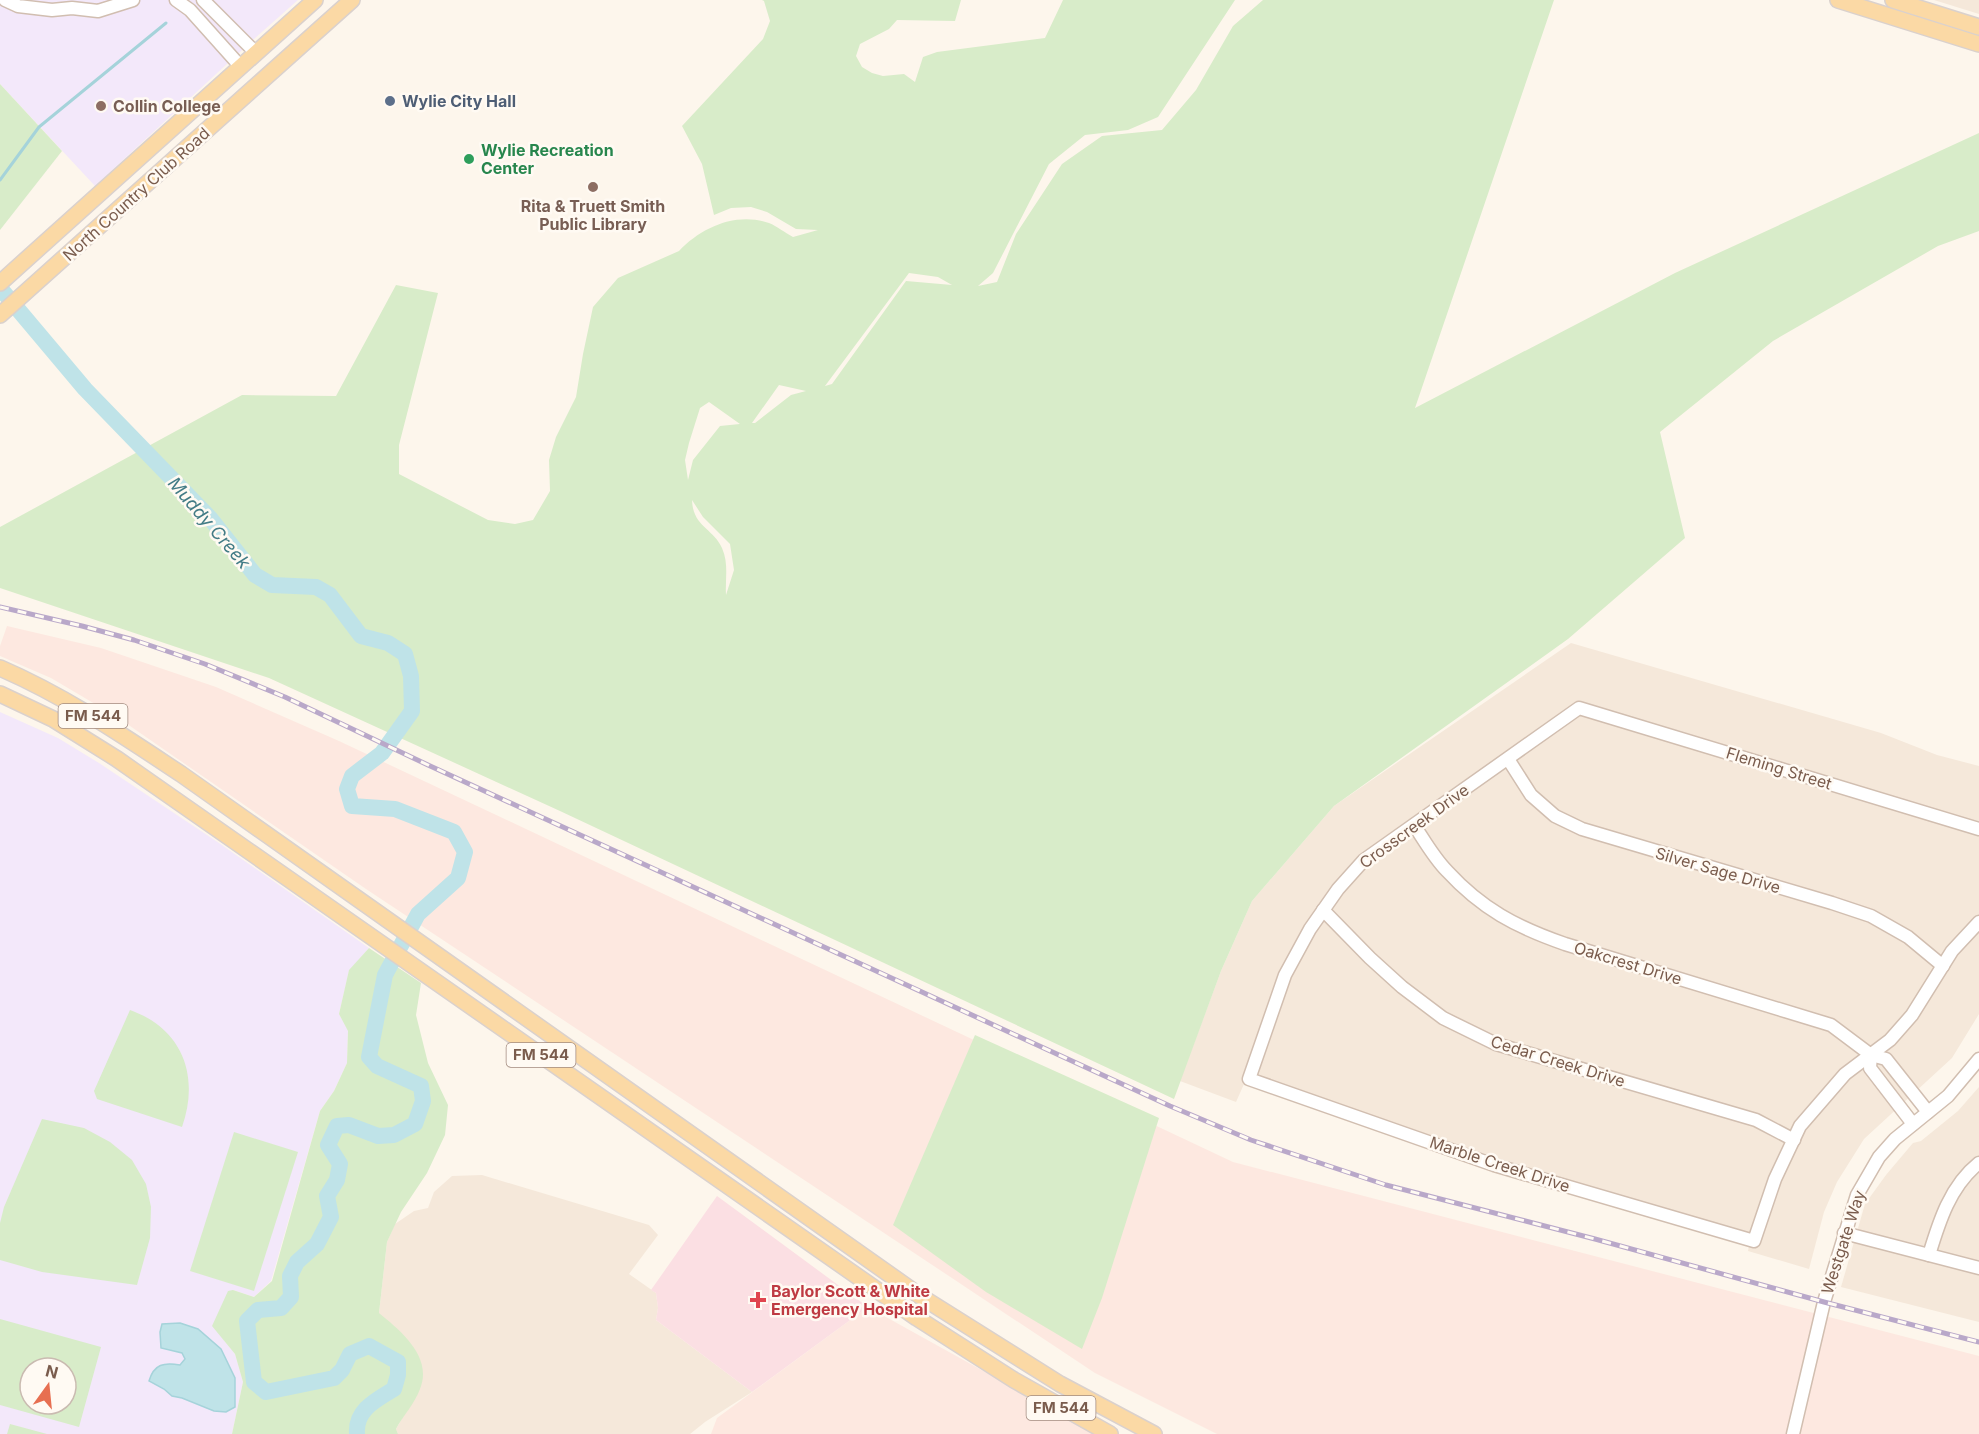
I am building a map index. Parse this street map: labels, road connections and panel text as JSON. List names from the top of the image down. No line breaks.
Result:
{"streets":{"main road":["North Country Club Road","FM 544"],"street":["Fleming Street","Crosscreek Drive","Silver Sage Drive","Oakcrest Drive","Cedar Creek Drive","Marble Creek Drive","Westgate Way"]},"crossings":[["Fleming Street","Crosscreek Drive"],["Crosscreek Drive","Silver Sage Drive"],["Crosscreek Drive","Oakcrest Drive"],["Crosscreek Drive","Cedar Creek Drive"],["Crosscreek Drive","Marble Creek Drive"],["Oakcrest Drive","Westgate Way"],["Cedar Creek Drive","Marble Creek Drive"]],"water":["Muddy Creek"],"places":{"other":["Wylie City Hall","Collin College","Wylie Recreation Center","Rita & Truett Smith Public Library"],"health":["Baylor Scott & White Emergency Hospital"]},"north":"top"}
